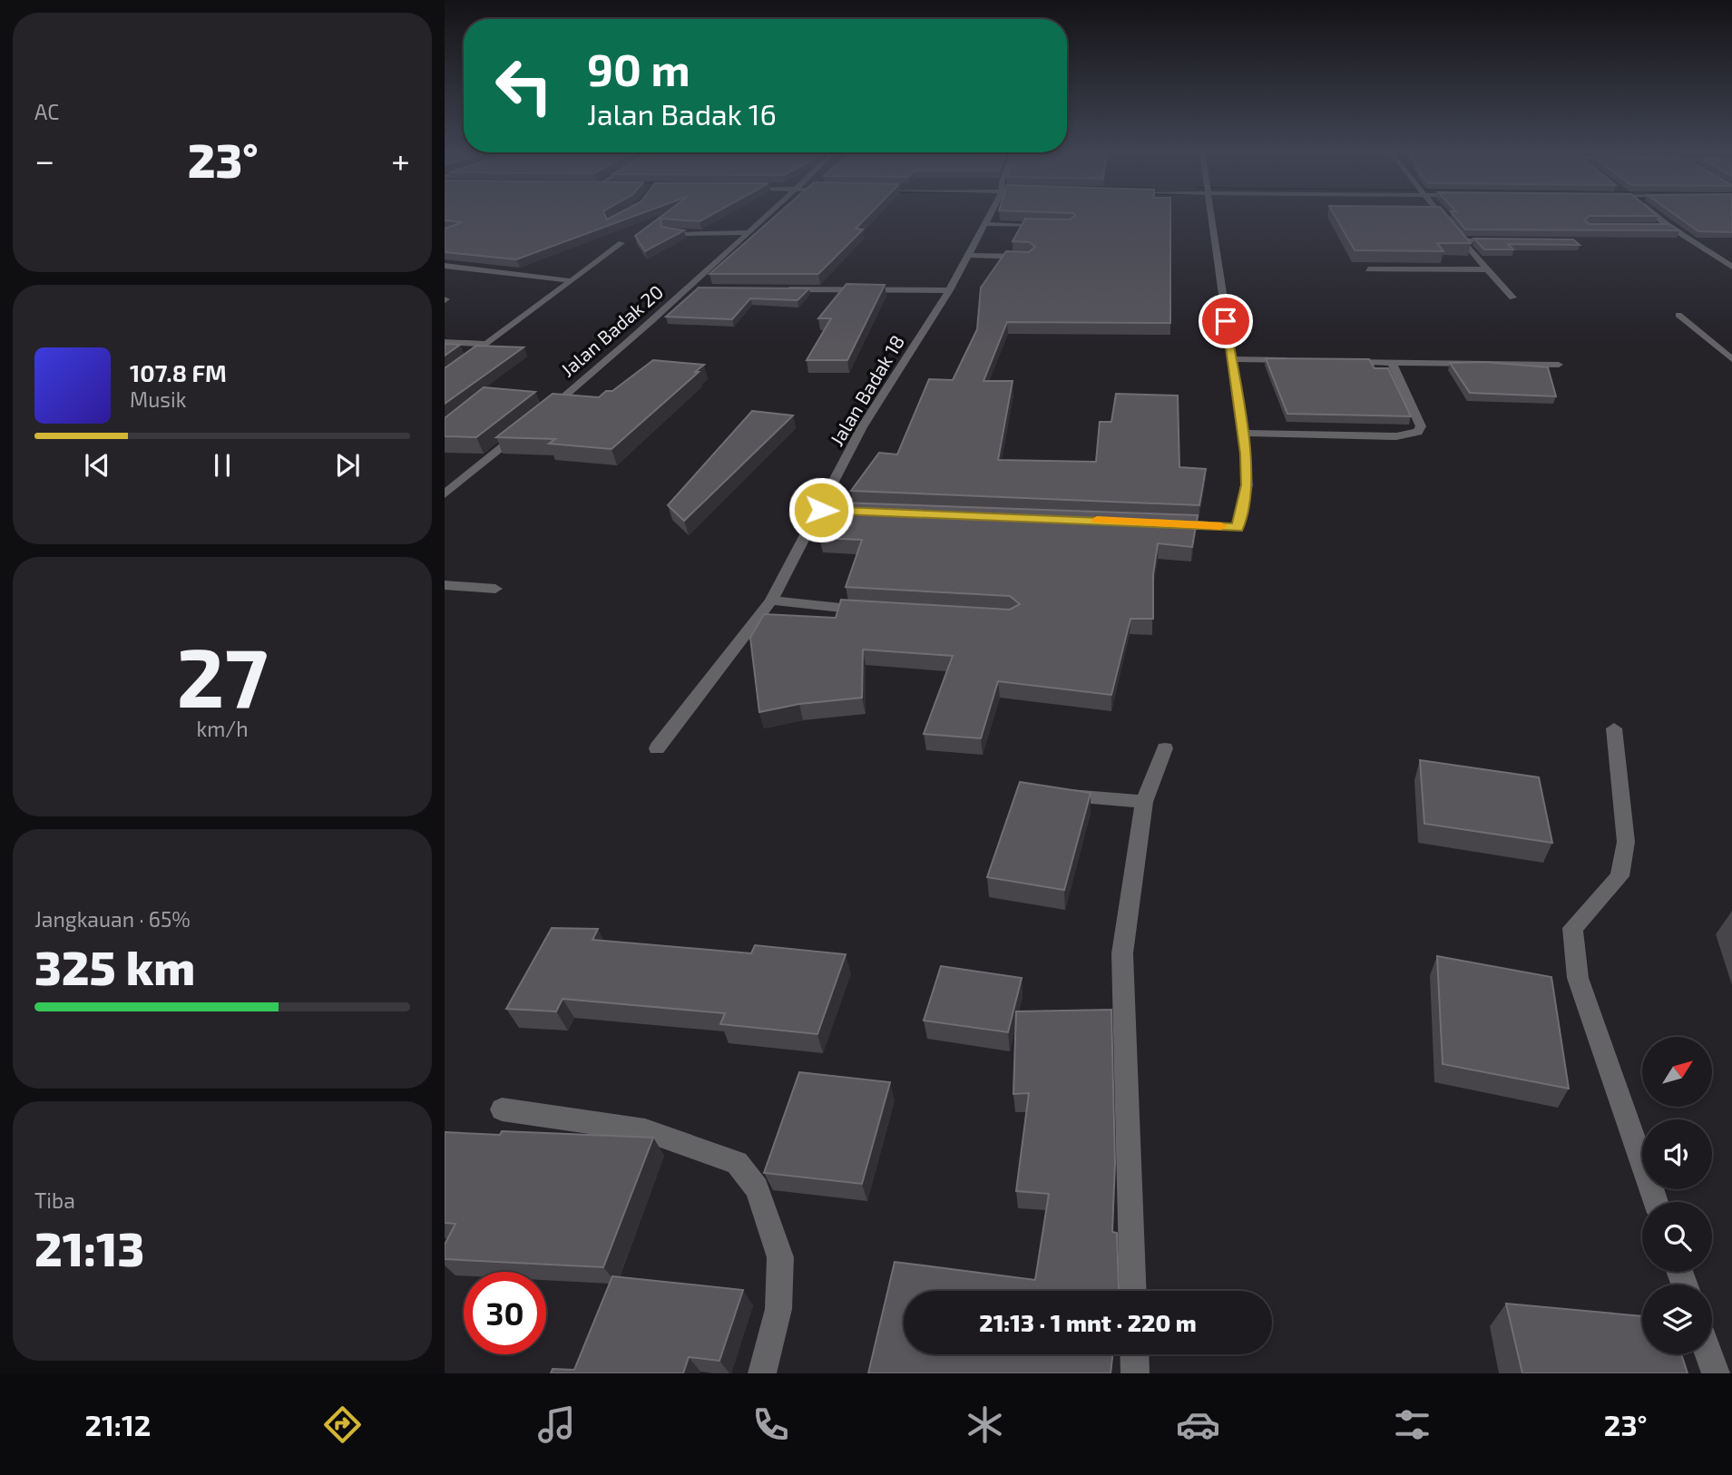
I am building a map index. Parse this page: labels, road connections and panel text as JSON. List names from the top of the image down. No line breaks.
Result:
{"streets":{"street":["Jalan Badak 20","Jalan Badak 18"]},"north":"top right","page":{"tile":["AC",["27","km/h"],["Jangkauan · 65%","325 km"],["Tiba","21:13"]],"turn":["90 m","Jalan Badak 16"],"heat":["−","23°","+"],"song":["107.8 FM","Musik"],"limit":"30","trip":"21:13 · 1 mnt · 220 m","tabs":["21:12","23°"]}}
